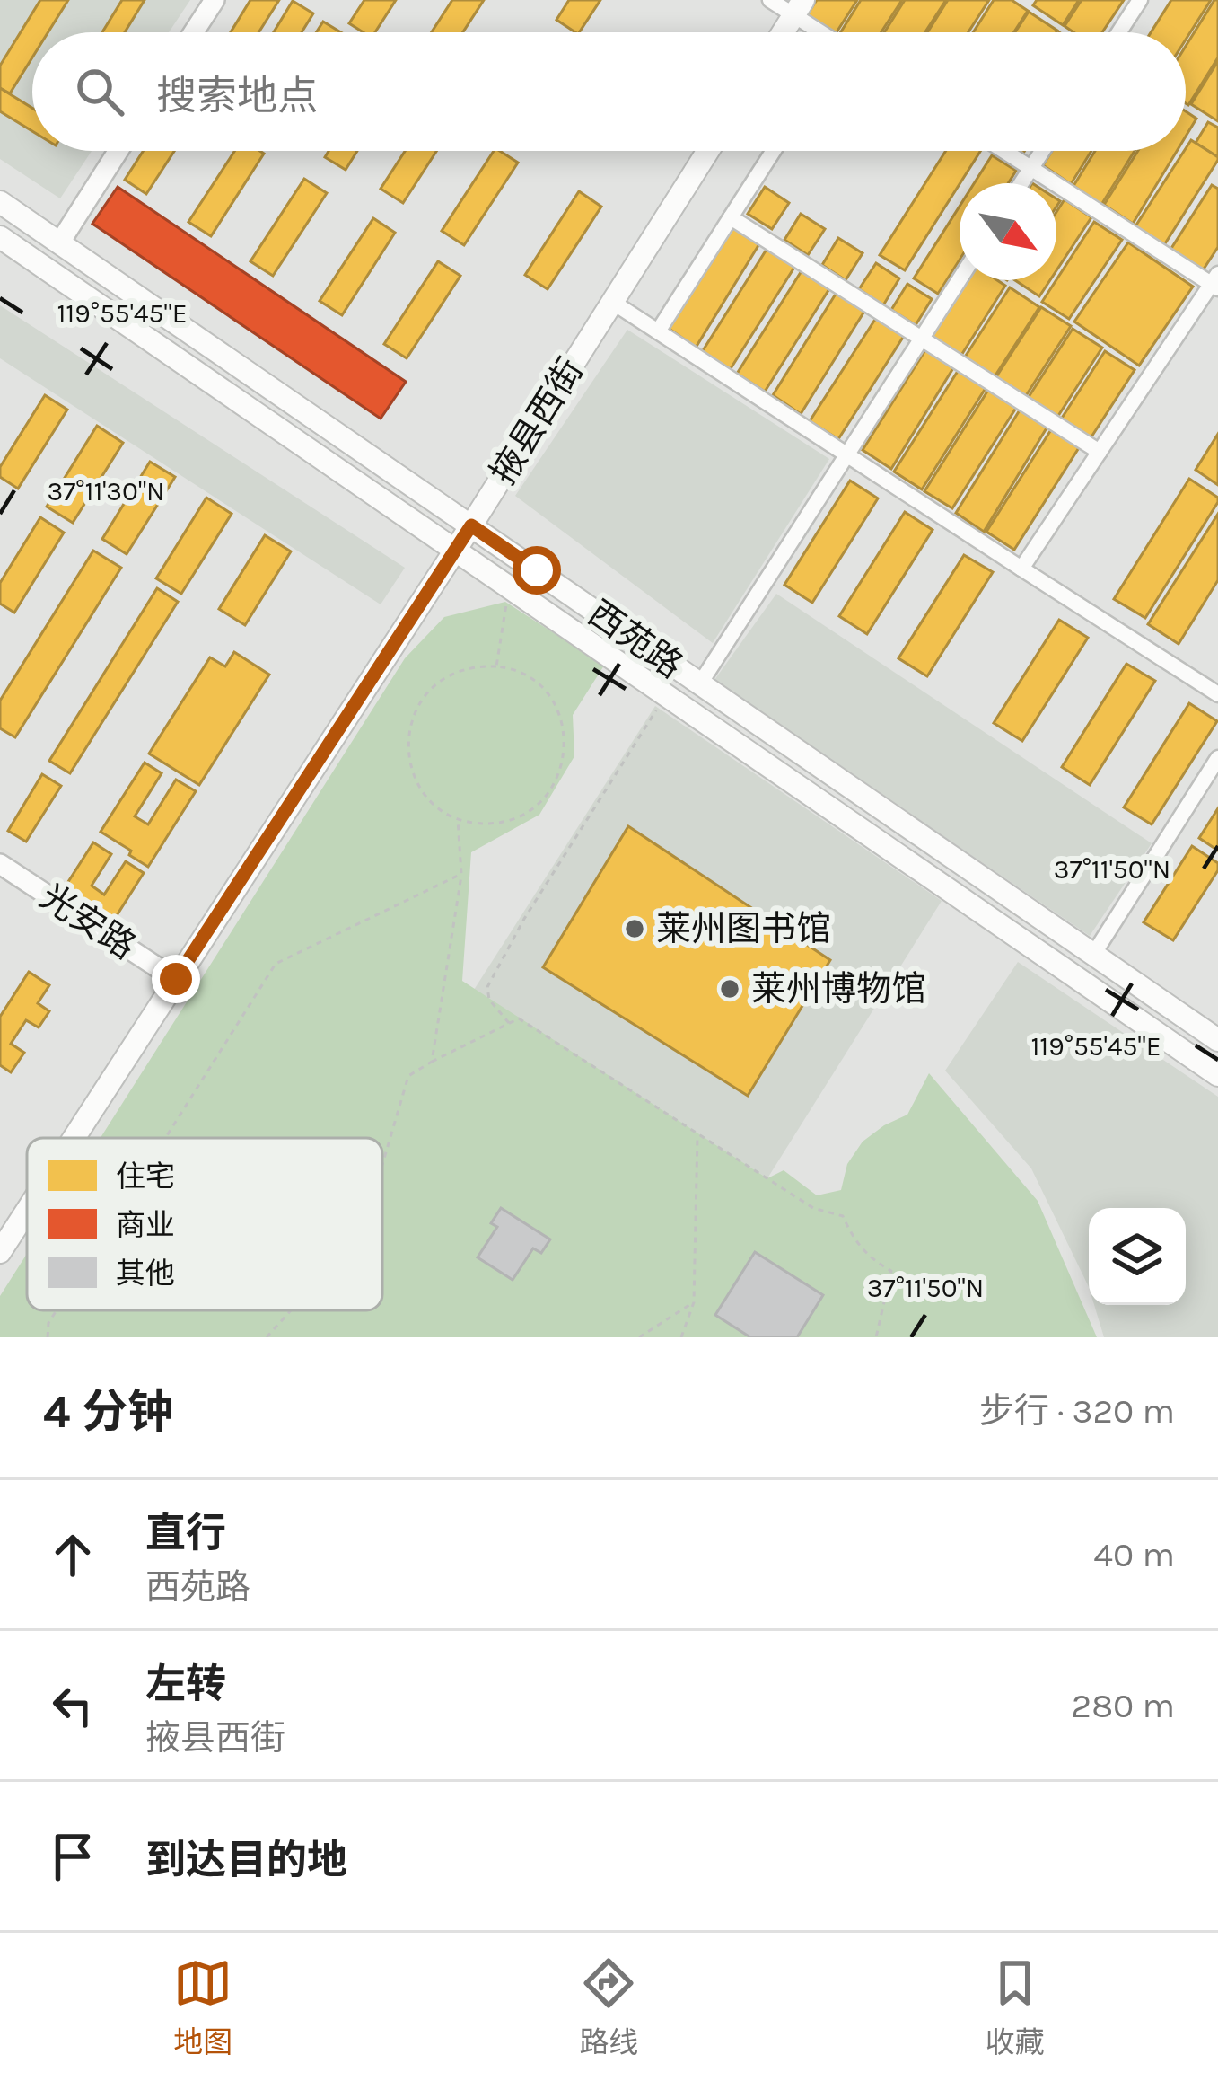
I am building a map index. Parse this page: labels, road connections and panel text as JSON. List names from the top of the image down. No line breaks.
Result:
{"streets":{"main road":["掖县西街","西苑路"],"street":["光安路"]},"crossings":[["掖县西街","西苑路"],["掖县西街","光安路"]],"places":["莱州图书馆","莱州博物馆"],"legend":["住宅","商业","其他"],"north":"bottom right","page":{"search":"搜索地点","heading":["4 分钟","步行 · 320 m"],"list":[["直行","西苑路","40 m"],["左转","掖县西街","280 m"],"到达目的地"],"nav":["地图","路线","收藏"]},"coordinates":["119°55'45\"E","37°11'30\"N","37°11'50\"N"]}
